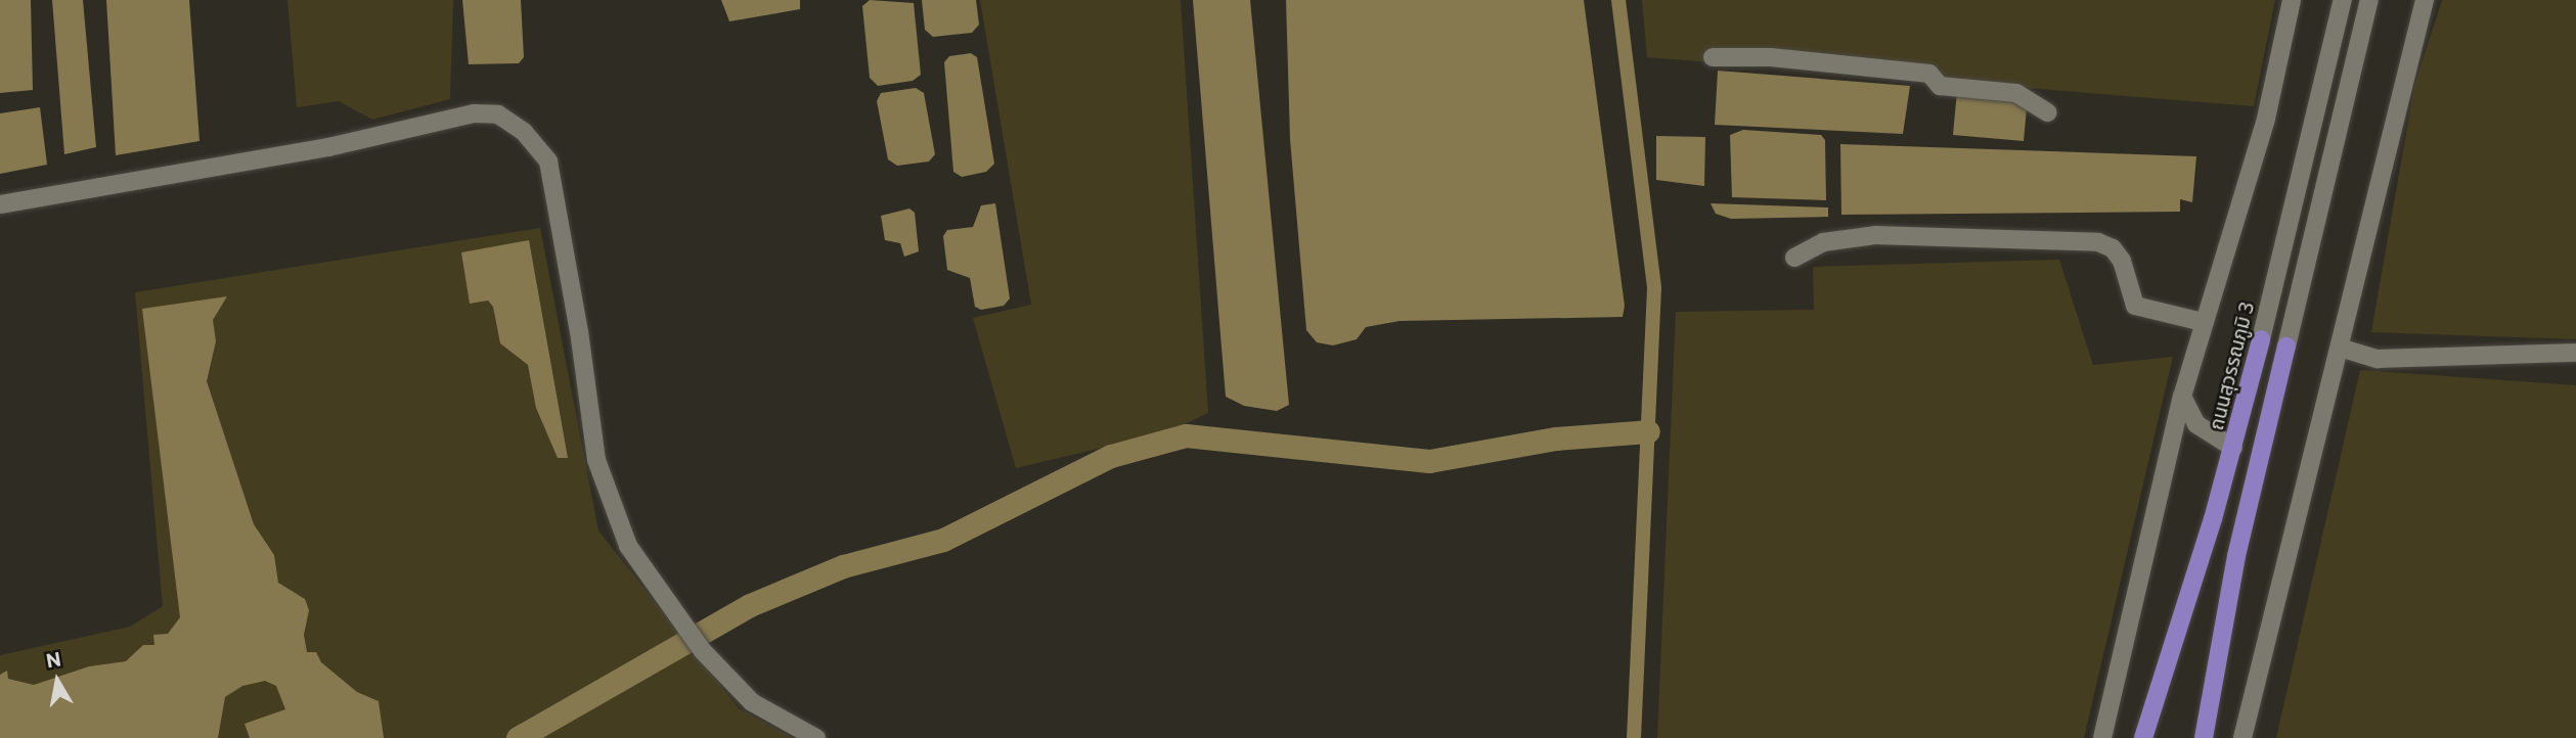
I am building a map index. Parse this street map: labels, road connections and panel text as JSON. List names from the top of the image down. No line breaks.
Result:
{"streets":{"main road":["ถนนสุวรรณภูมิ 3"]},"north":"top"}
